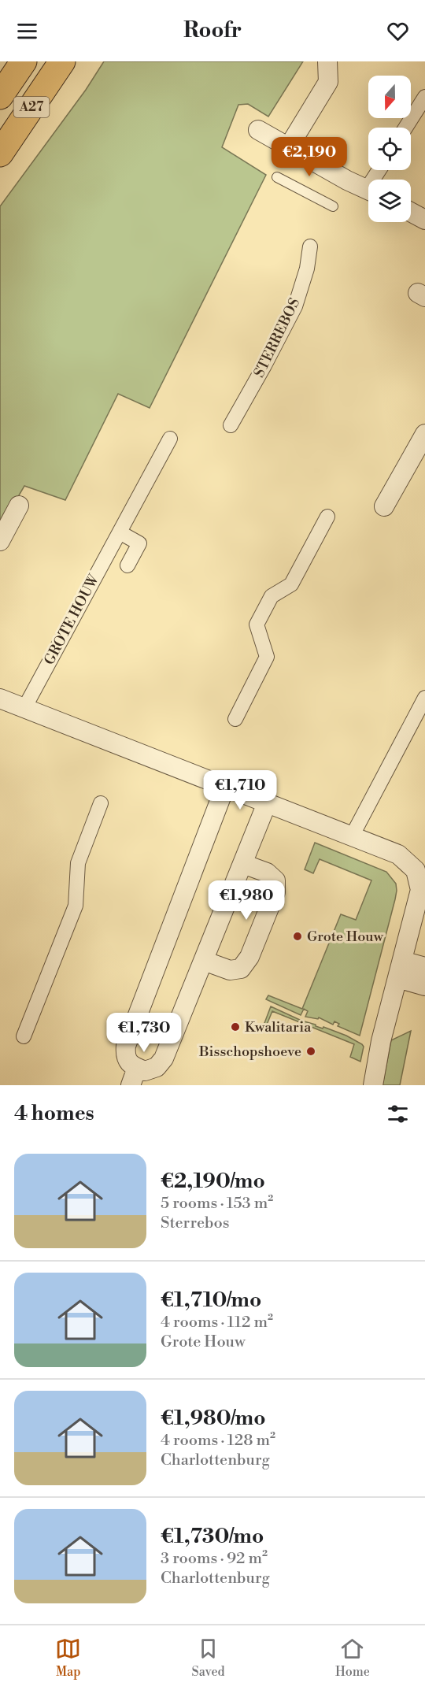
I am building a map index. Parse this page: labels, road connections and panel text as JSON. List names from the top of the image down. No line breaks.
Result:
{"streets":{"highway":["A27"],"street":["STERREBOS","GROTE HOUW"]},"places":["Grote Houw","Kwalitaria","Bisschopshoeve"],"north":"bottom","page":{"header":"Roofr","price":["€2,190","€1,710","€1,980","€1,730"],"heading":"4 homes","list":[{"name":"€2,190/mo","note":"5 rooms · 153 m² · Sterrebos"},{"name":"€1,710/mo","note":"4 rooms · 112 m² · Grote Houw"},{"name":"€1,980/mo","note":"4 rooms · 128 m² · Charlottenburg"},{"name":"€1,730/mo","note":"3 rooms · 92 m² · Charlottenburg"}],"tabs":["Map","Saved","Home"]}}
